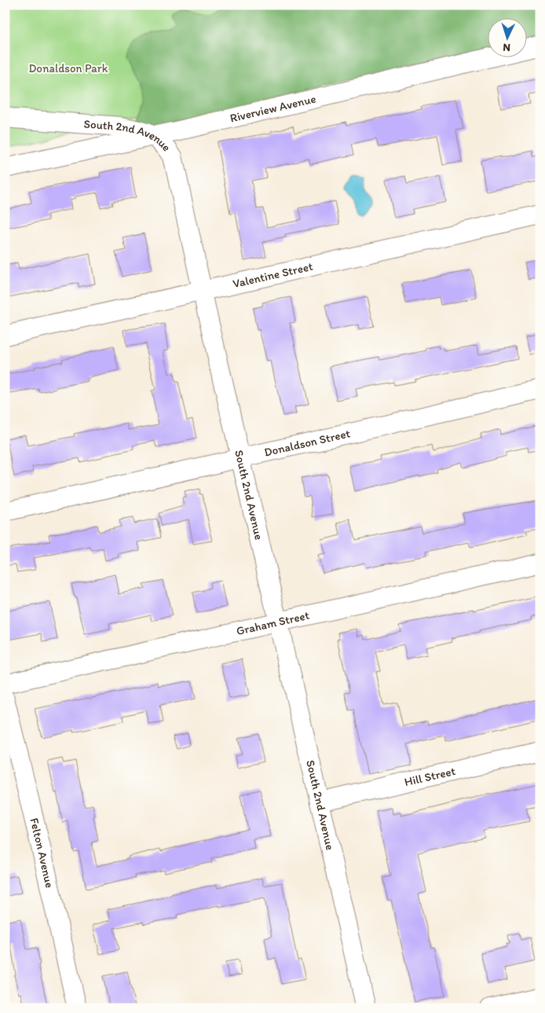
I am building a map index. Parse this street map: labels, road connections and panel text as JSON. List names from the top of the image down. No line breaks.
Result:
{"streets":{"street":["Riverview Avenue","South 2nd Avenue","Valentine Street","Donaldson Street","Graham Street","Hill Street","Felton Avenue"]},"crossings":[["Riverview Avenue","South 2nd Avenue"],["South 2nd Avenue","Valentine Street"],["South 2nd Avenue","Donaldson Street"],["South 2nd Avenue","Graham Street"],["South 2nd Avenue","Hill Street"]],"parks":["Donaldson Park"],"north":"bottom"}
